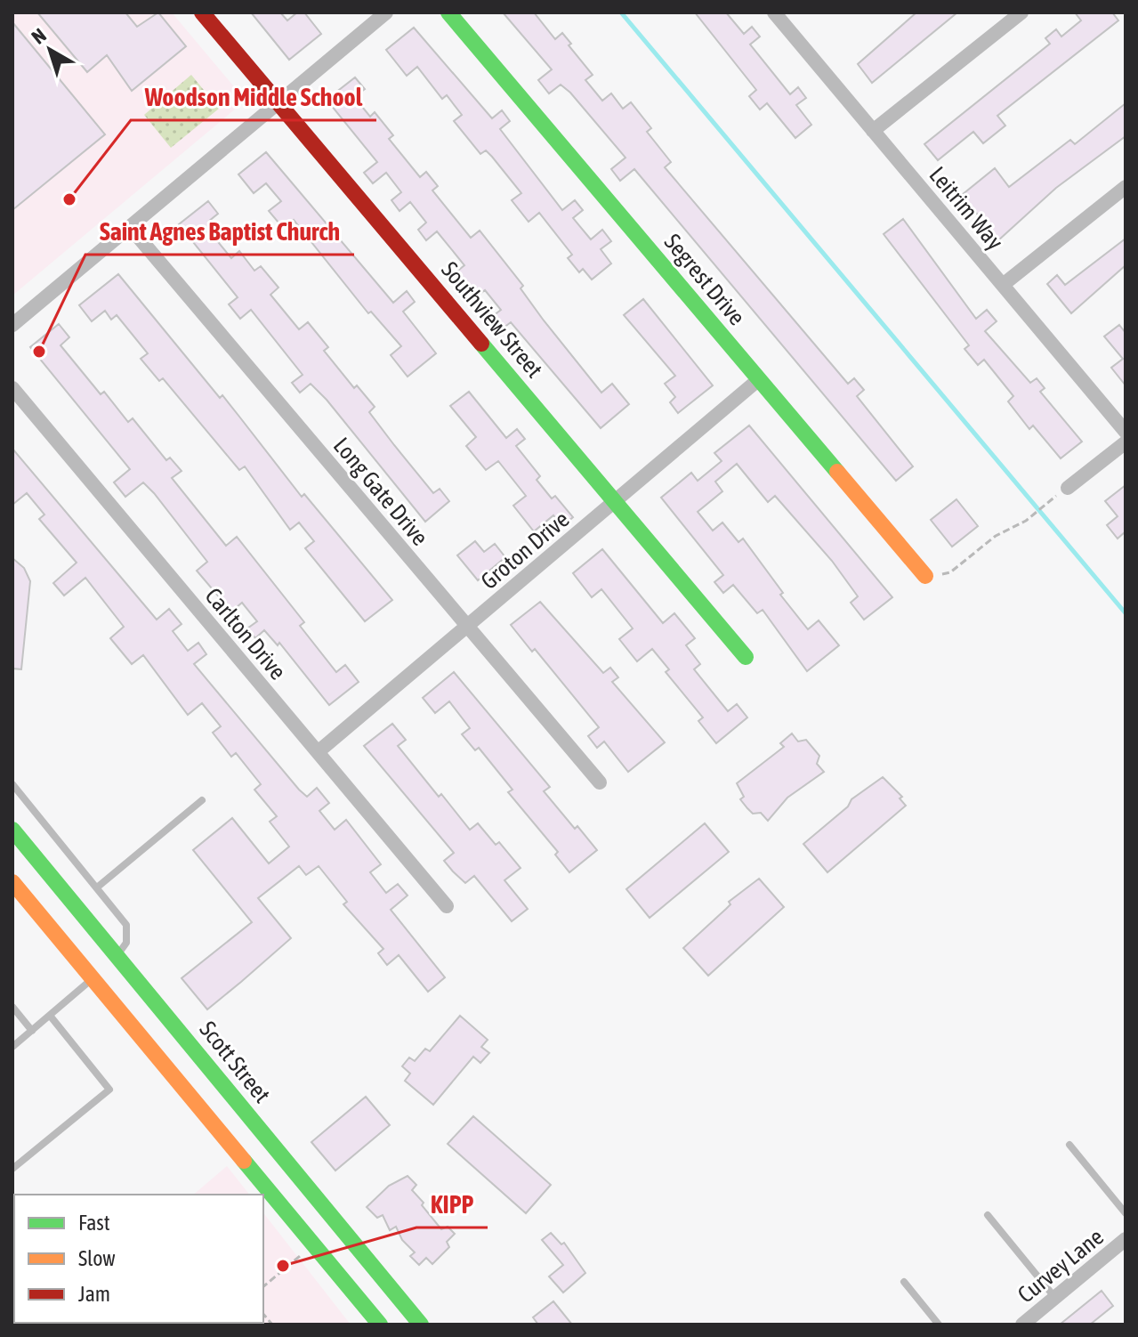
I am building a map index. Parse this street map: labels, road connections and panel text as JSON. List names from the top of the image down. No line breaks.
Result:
{"streets":{"street":["Leitrim Way","Segrest Drive","Southview Street","Long Gate Drive","Groton Drive","Carlton Drive","Scott Street","Curvey Lane"]},"crossings":[["Segrest Drive","Groton Drive"],["Southview Street","Groton Drive"],["Long Gate Drive","Groton Drive"],["Groton Drive","Carlton Drive"]],"places":["Woodson Middle School","Saint Agnes Baptist Church","KIPP"],"legend":["Fast","Slow","Jam"],"north":"top left"}
